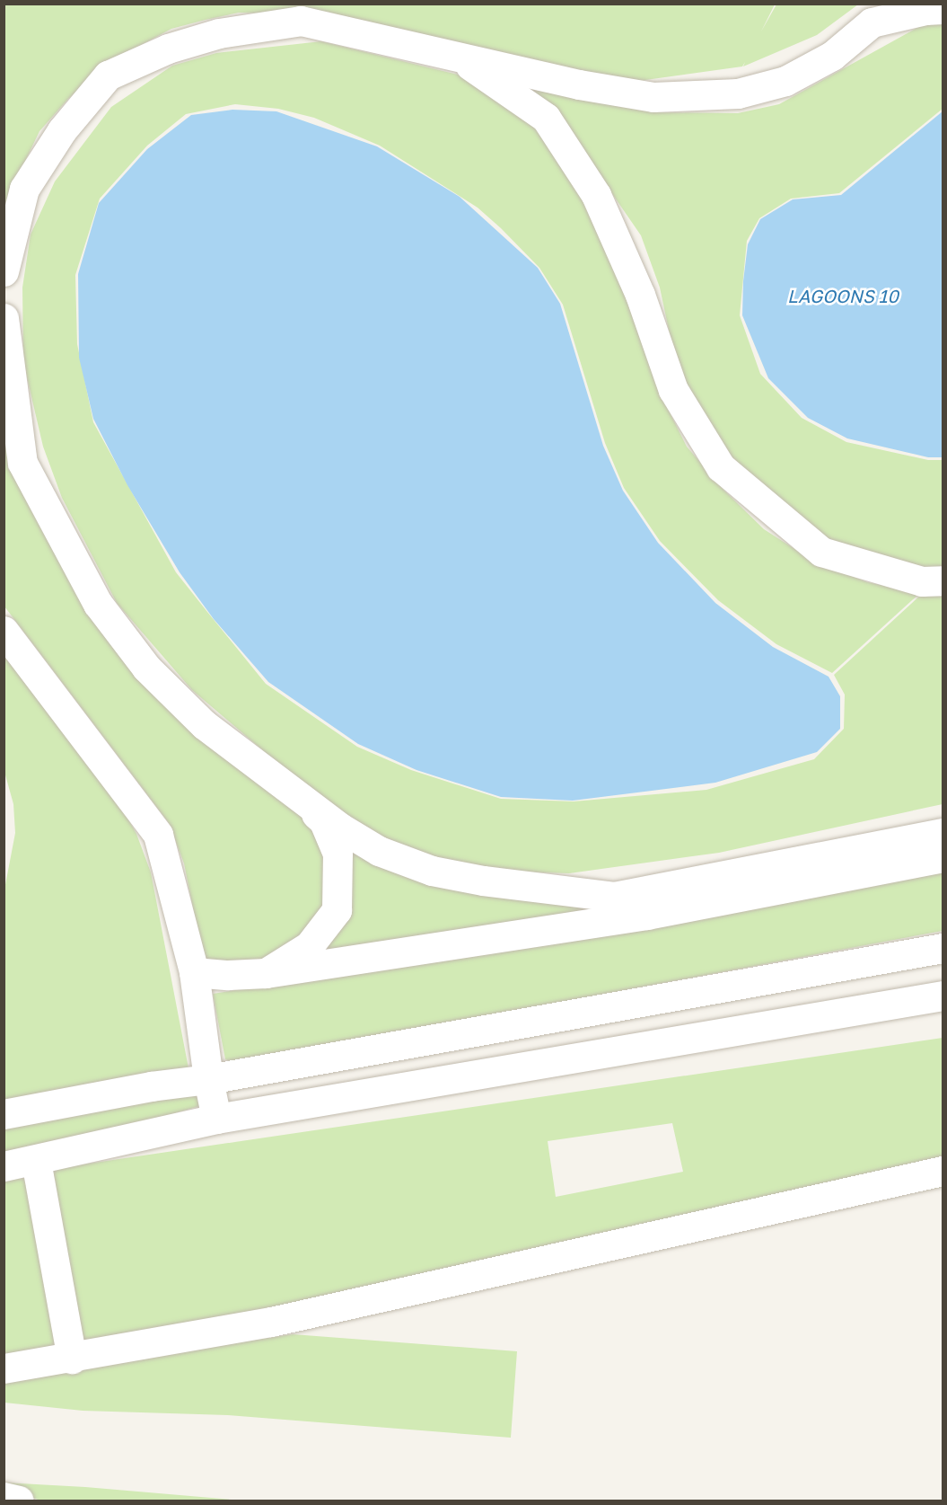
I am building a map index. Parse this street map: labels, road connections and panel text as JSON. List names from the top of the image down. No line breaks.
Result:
{"water":["LAGOONS 10"]}
